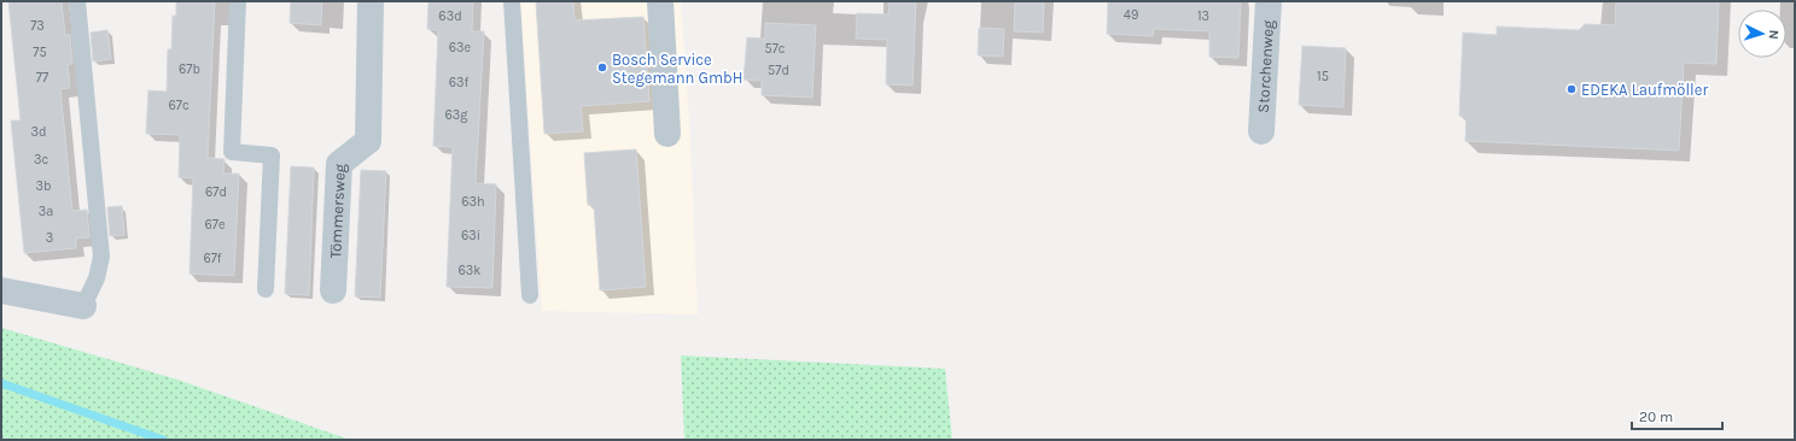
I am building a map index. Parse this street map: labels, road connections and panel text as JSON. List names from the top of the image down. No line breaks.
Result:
{"streets":{"street":["Storchenweg","Tömmersweg"]},"places":["Bosch Service Stegemann GmbH","EDEKA Laufmöller"],"house_numbers":["49","63d","13","73","63e","57c","75","67b","57d","15","77","63f","67c","63g","3d","3c","3b","67d","63h","3a","67e","63i","3","67f","63k"],"scale_bar":"20 m","north":"right"}
